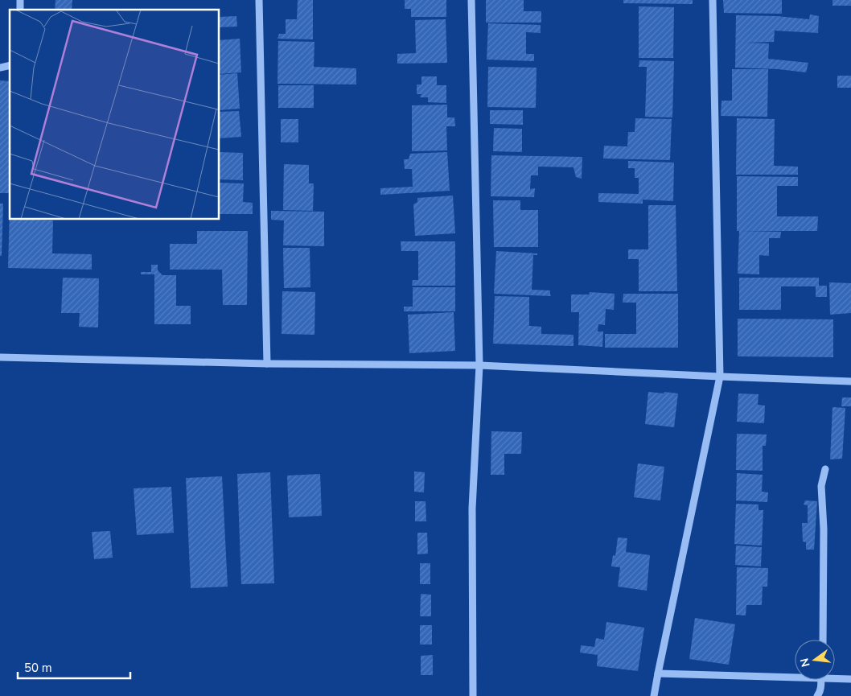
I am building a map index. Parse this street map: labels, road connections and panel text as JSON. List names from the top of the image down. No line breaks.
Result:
{"scale_bar":"50 m","north":"left"}
